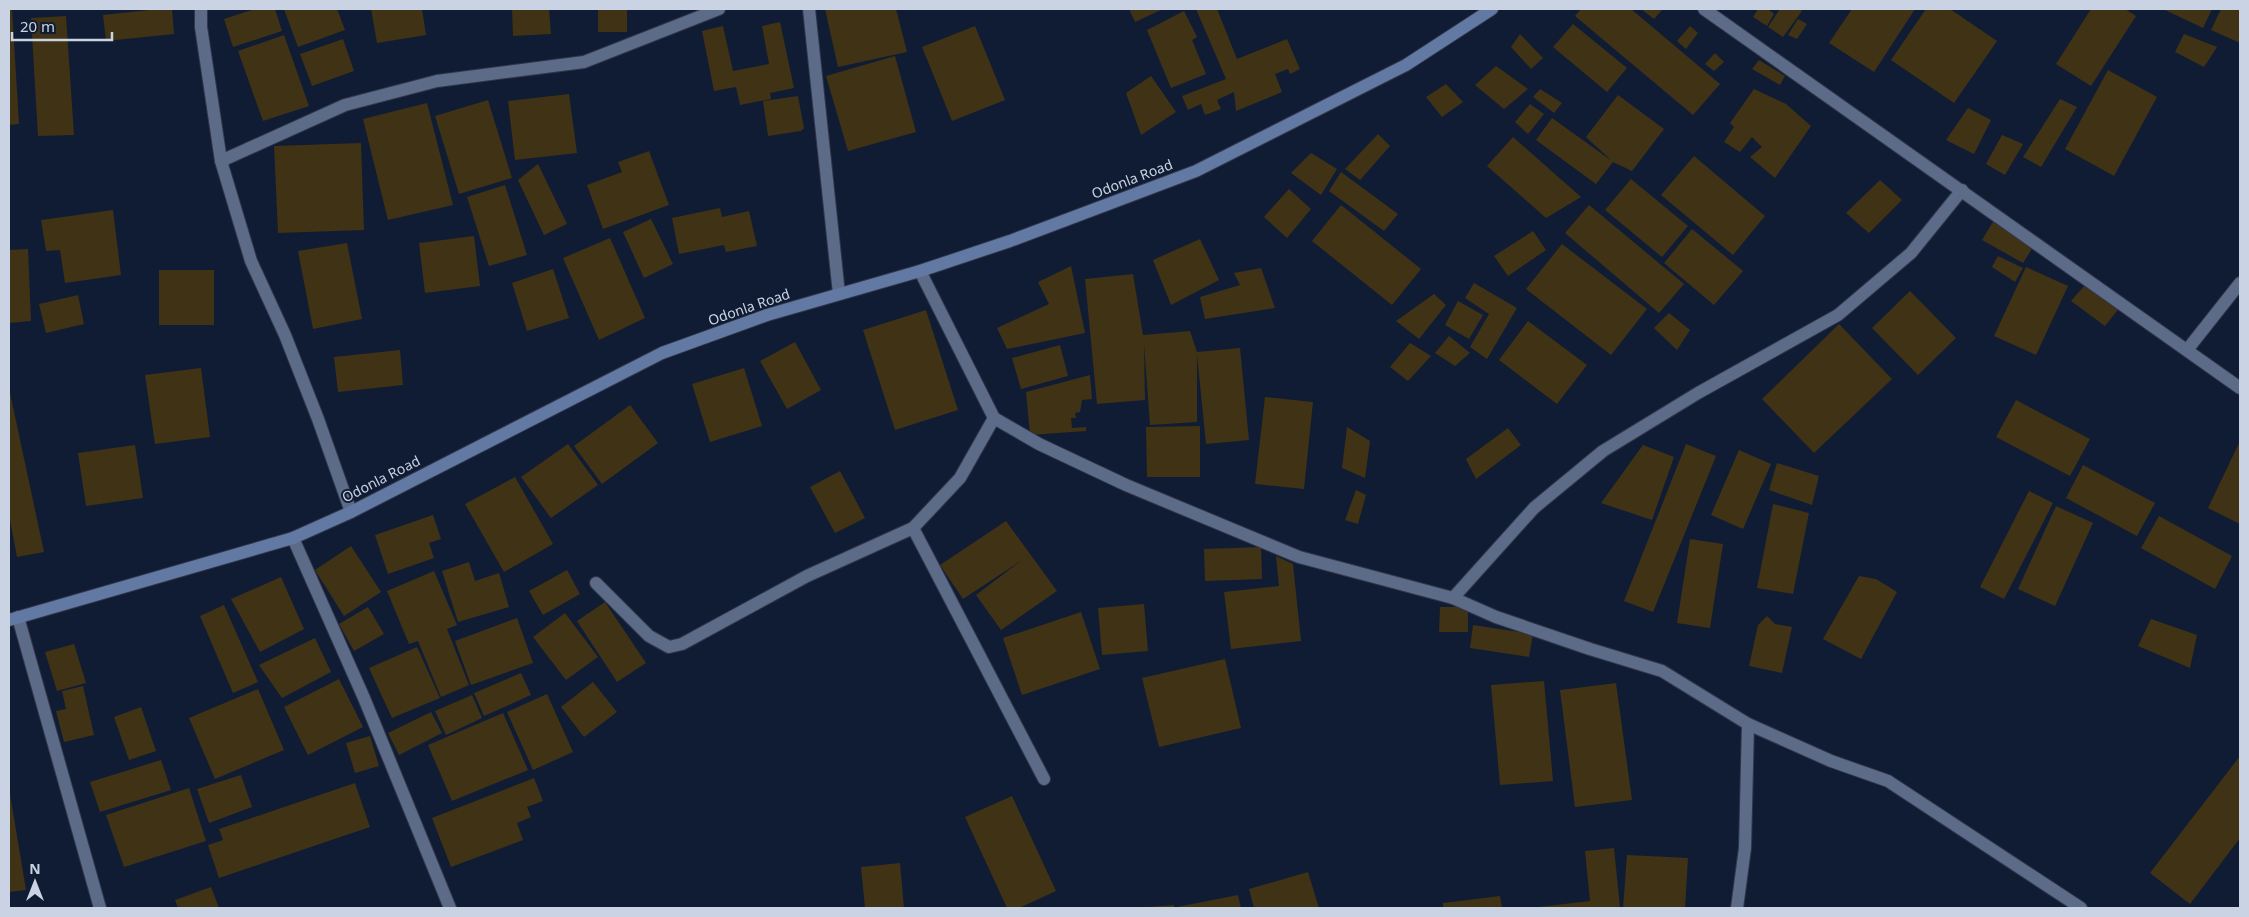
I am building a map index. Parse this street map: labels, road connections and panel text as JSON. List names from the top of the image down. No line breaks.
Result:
{"streets":{"street":["Odonla Road"]},"scale_bar":"20 m","north":"top"}
